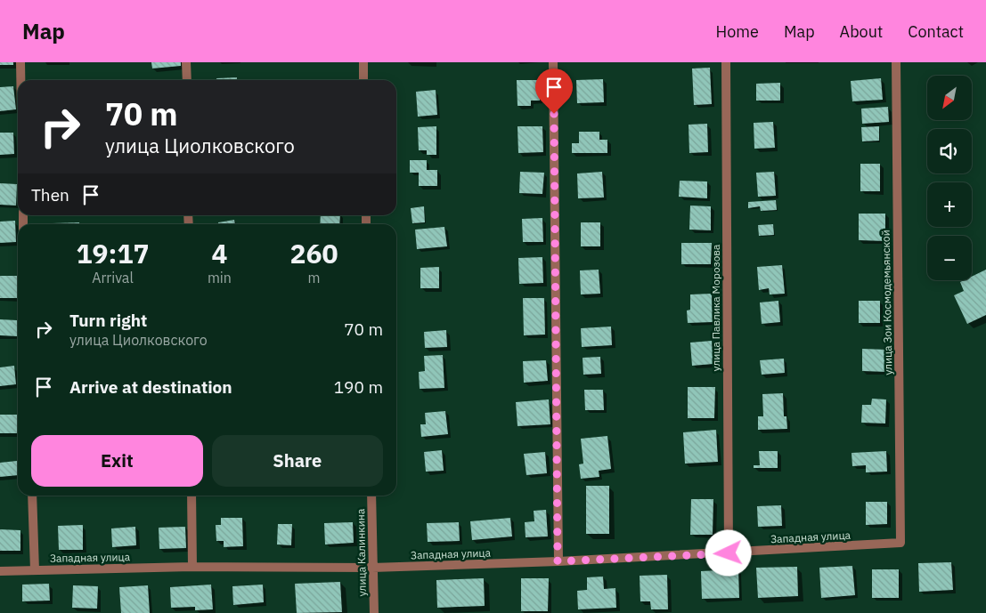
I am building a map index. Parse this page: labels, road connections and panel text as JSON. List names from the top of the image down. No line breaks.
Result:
{"streets":{"street":["улица Зои Космодемьянской","улица Павлика Морозова","Западная улица","улица Калинкина"]},"crossings":[["улица Зои Космодемьянской","Западная улица"],["улица Павлика Морозова","Западная улица"],["Западная улица","улица Калинкина"]],"north":"bottom left","page":{"header":"Map","nav":["Home","Map","About","Contact"],"map_buttons":["+","−"],"turn":["70 m","улица Циолковского"],"then":"Then","eta":["19:17","Arrival","4","min","260","m"],"list":[{"name":"Turn right","note":"улица Циолковского","value":"70 m"},{"name":"Arrive at destination","value":"190 m"}],"buttons":["Exit","Share"]}}
